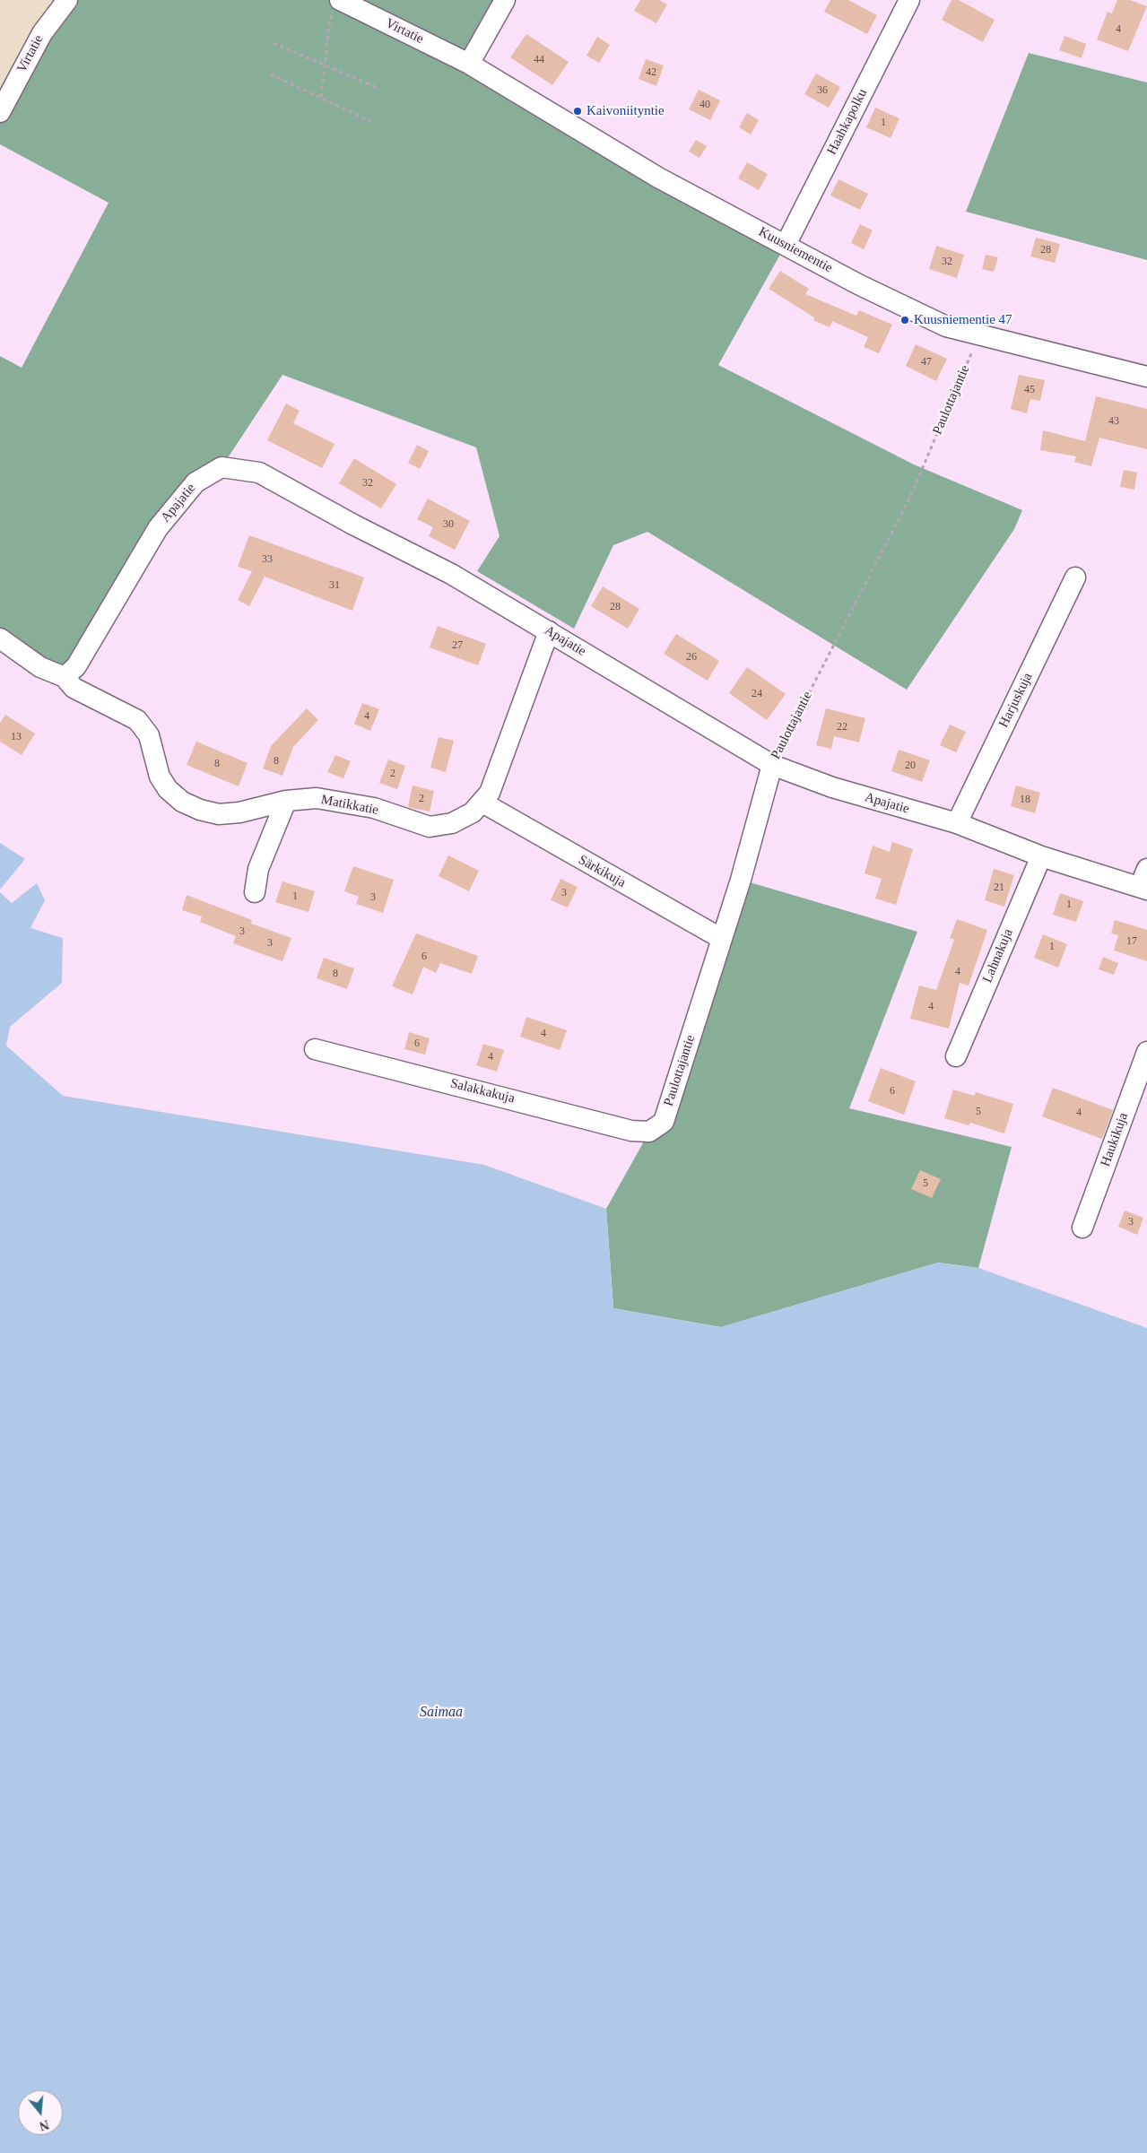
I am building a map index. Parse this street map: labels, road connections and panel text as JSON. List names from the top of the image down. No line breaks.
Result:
{"streets":{"street":["Virtatie","Haahkapolku","Kuusniementie","Paulottajantie","Apajatie","Harjuskuja","Matikkatie","Särkikuja","Lahnakuja","Salakkakuja","Haukikuja"]},"crossings":[["Virtatie","Kuusniementie"],["Haahkapolku","Kuusniementie"],["Kuusniementie","Paulottajantie"],["Paulottajantie","Apajatie"],["Paulottajantie","Särkikuja"],["Paulottajantie","Salakkakuja"],["Apajatie","Harjuskuja"],["Apajatie","Matikkatie"],["Apajatie","Lahnakuja"],["Matikkatie","Särkikuja"]],"water":["Saimaa"],"places":["Kaivoniityntie","Kuusniementie 47"],"house_numbers":["4","44","42","36","40","1","28","32","47","45","43","32","30","33","31","28","27","26","24","4","22","13","8","8","20","2","2","18","21","3","1","3","1","3","17","3","1","6","4","8","4","4","6","4","6","5","4","5","3"],"north":"bottom"}
